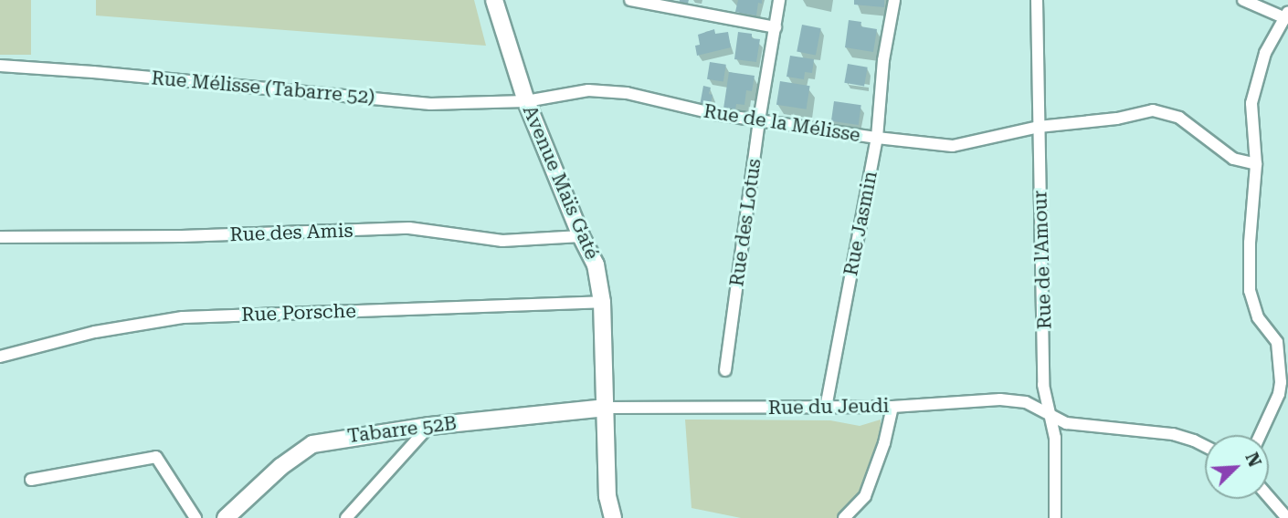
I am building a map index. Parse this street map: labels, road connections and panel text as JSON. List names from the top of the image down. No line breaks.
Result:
{"streets":{"street":["Rue Mélisse (Tabarre 52)","Rue de la Mélisse","Avenue Maïs Gaté","Rue des Lotus","Rue Jasmin","Rue des Amis","Rue de l'Amour","Rue Porsche","Rue du Jeudi","Tabarre 52B"]},"crossings":[["Rue Mélisse (Tabarre 52)","Rue de la Mélisse"],["Rue Mélisse (Tabarre 52)","Avenue Maïs Gaté"],["Rue de la Mélisse","Avenue Maïs Gaté"],["Rue de la Mélisse","Rue des Lotus"],["Rue de la Mélisse","Rue Jasmin"],["Rue de la Mélisse","Rue de l'Amour"],["Avenue Maïs Gaté","Rue des Amis"],["Avenue Maïs Gaté","Rue Porsche"],["Avenue Maïs Gaté","Rue du Jeudi"],["Avenue Maïs Gaté","Tabarre 52B"],["Rue Jasmin","Rue du Jeudi"],["Rue de l'Amour","Rue du Jeudi"],["Rue du Jeudi","Tabarre 52B"]],"north":"top right"}
